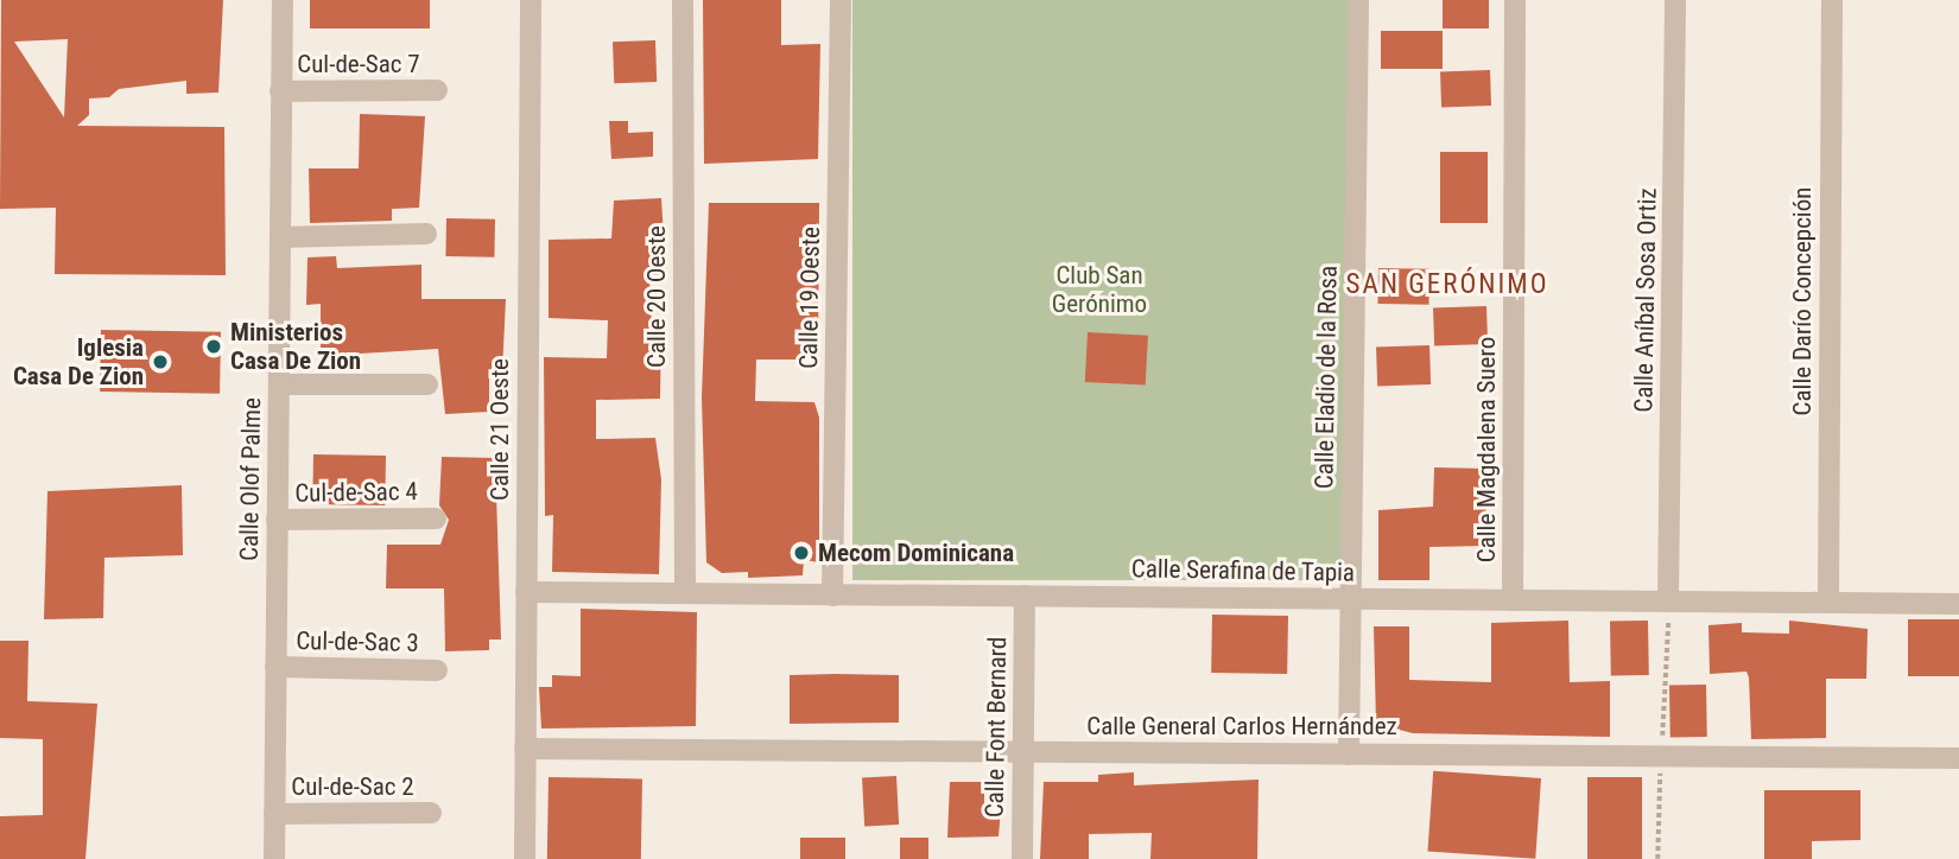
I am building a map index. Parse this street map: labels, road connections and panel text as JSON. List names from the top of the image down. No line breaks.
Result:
{"streets":{"street":["Cul-de-Sac 7","Calle 20 Oeste","Calle 19 Oeste","Calle Aníbal Sosa Ortiz","Calle Darío Concepción","Calle Eladio de la Rosa","Calle 21 Oeste","Calle Magdalena Suero","Calle Olof Palme","Cul-de-Sac 4","Calle Serafina de Tapia","Cul-de-Sac 3","Calle General Carlos Hernández","Calle Font Bernard","Cul-de-Sac 2"]},"crossings":[["Cul-de-Sac 7","Calle Olof Palme"],["Calle 20 Oeste","Calle Serafina de Tapia"],["Calle 19 Oeste","Calle Serafina de Tapia"],["Calle Aníbal Sosa Ortiz","Calle Serafina de Tapia"],["Calle Darío Concepción","Calle Serafina de Tapia"],["Calle Eladio de la Rosa","Calle Serafina de Tapia"],["Calle Eladio de la Rosa","Calle General Carlos Hernández"],["Calle 21 Oeste","Calle Serafina de Tapia"],["Calle 21 Oeste","Calle General Carlos Hernández"],["Calle Magdalena Suero","Calle Serafina de Tapia"],["Calle Olof Palme","Cul-de-Sac 4"],["Calle Olof Palme","Cul-de-Sac 3"],["Calle Olof Palme","Cul-de-Sac 2"],["Calle Serafina de Tapia","Calle Font Bernard"],["Calle General Carlos Hernández","Calle Font Bernard"]],"districts":["SAN GERÓNIMO"],"parks":["Club San Gerónimo"],"places":["Ministerios Casa De Zion","Iglesia Casa De Zion","Mecom Dominicana"]}
